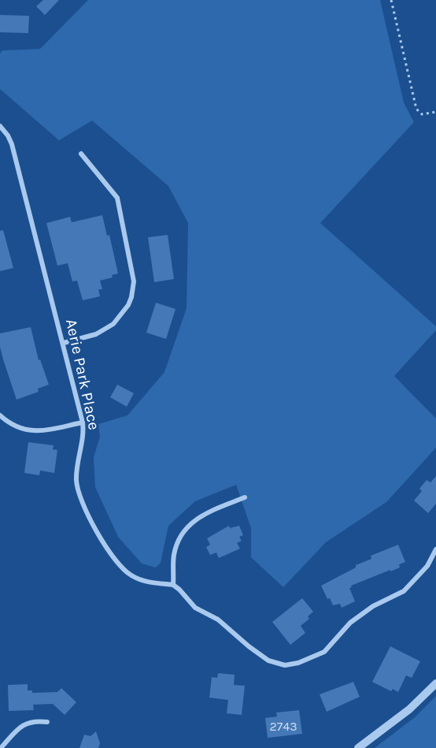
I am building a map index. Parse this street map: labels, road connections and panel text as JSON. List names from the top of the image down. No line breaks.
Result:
{"streets":{"street":["Aerie Park Place"]},"house_numbers":["2743"]}
